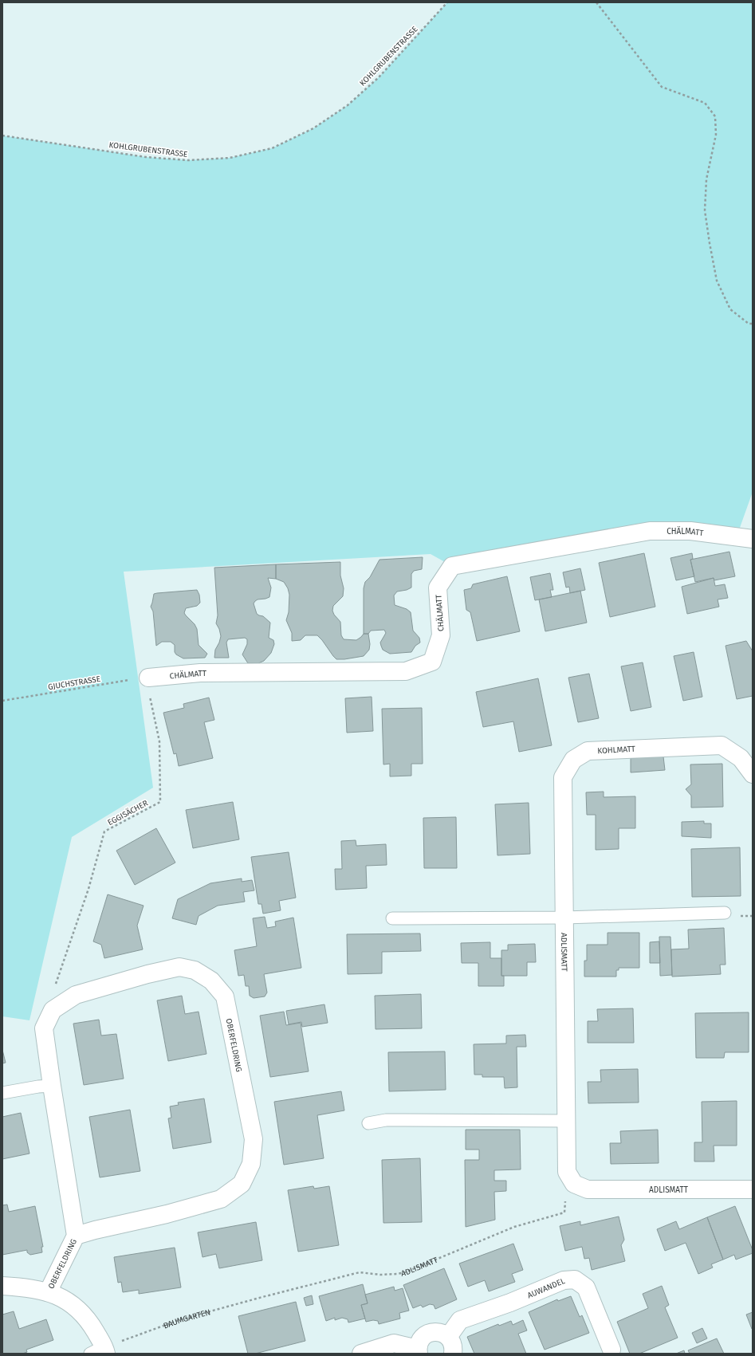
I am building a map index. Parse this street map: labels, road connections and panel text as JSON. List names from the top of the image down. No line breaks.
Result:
{"streets":{"street":["CHÄLMATT","KOHLMATT","ADLISMATT","OBERFELDRING","AUWANDEL"],"path":["KOHLGRUBENSTRASSE","GJUCHSTRASSE","EGGISÄCHER","BAUMGARTEN"]},"crossings":[["CHÄLMATT","GJUCHSTRASSE"],["CHÄLMATT","EGGISÄCHER"],["GJUCHSTRASSE","EGGISÄCHER"],["KOHLMATT","ADLISMATT"],["EGGISÄCHER","OBERFELDRING"],["ADLISMATT","BAUMGARTEN"]]}
